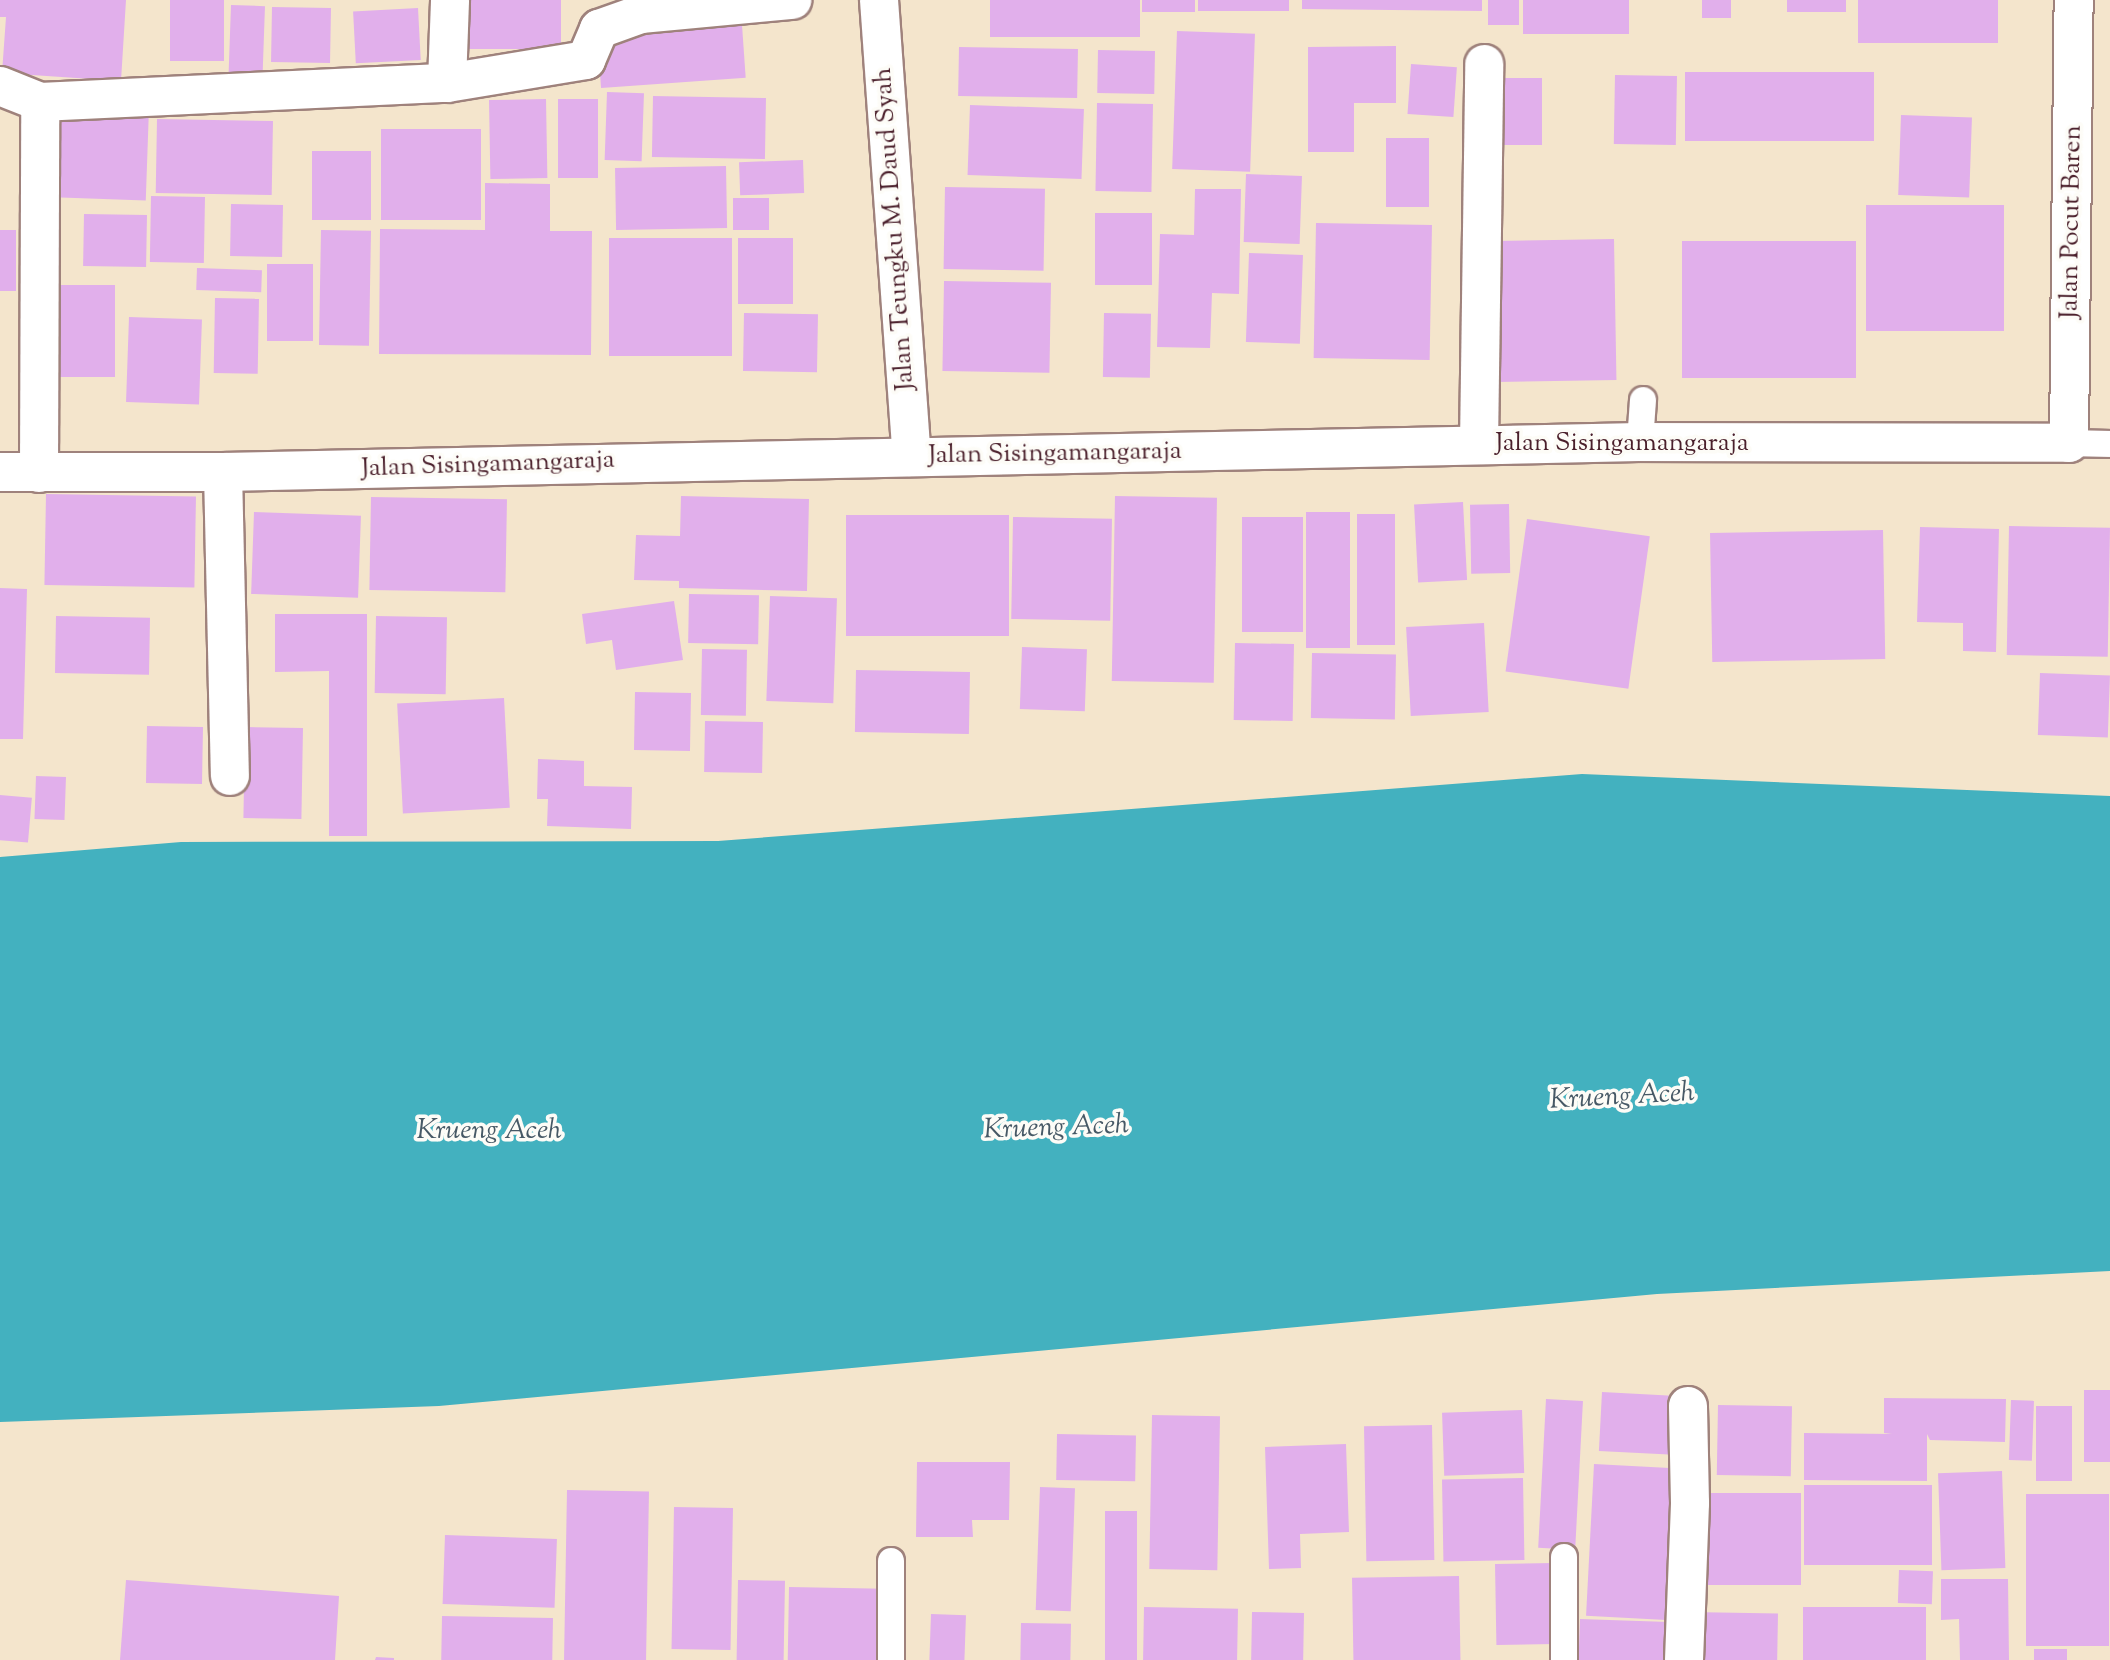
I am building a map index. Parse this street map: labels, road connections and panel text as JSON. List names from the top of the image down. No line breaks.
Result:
{"streets":{"street":["Jalan Pocut Baren","Jalan Teungku M. Daud Syah","Jalan Sisingamangaraja"]},"crossings":[["Jalan Pocut Baren","Jalan Sisingamangaraja"],["Jalan Teungku M. Daud Syah","Jalan Sisingamangaraja"]],"water":["Krueng Aceh"]}
